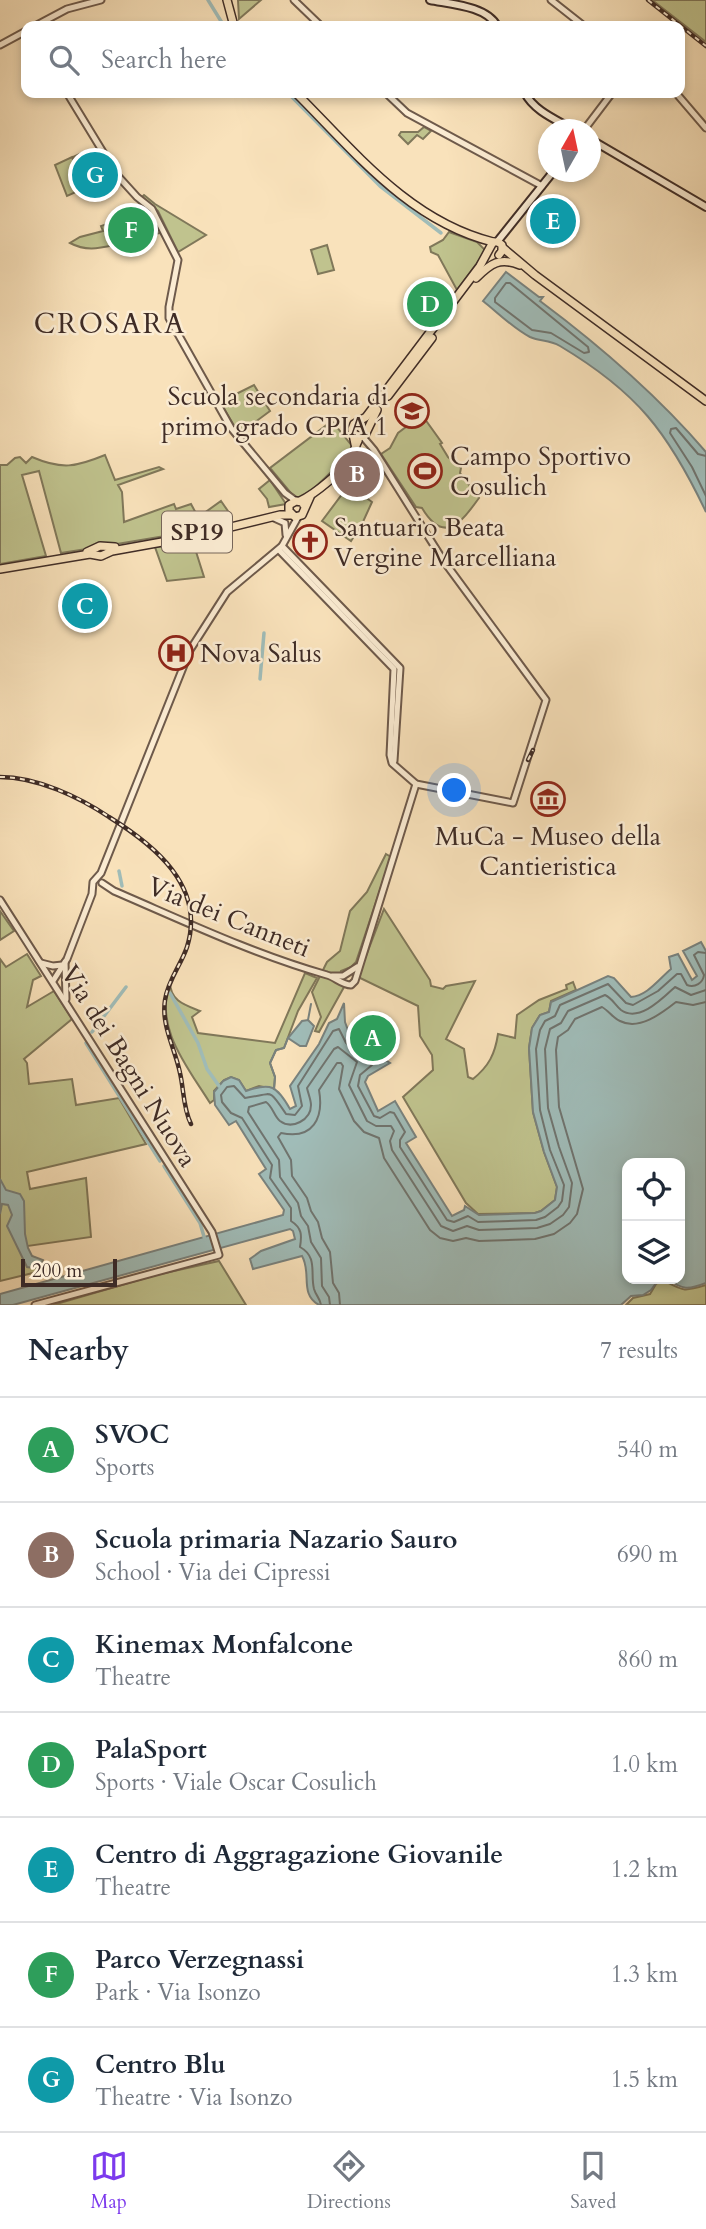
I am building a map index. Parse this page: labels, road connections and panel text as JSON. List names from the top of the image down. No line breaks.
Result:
{"streets":{"main road":["SP19"],"street":["Via dei Canneti","Via dei Bagni Nuova"]},"districts":["CROSARA"],"places":{"school or university":["Scuola secondaria di primo grado CPIA 1"],"sports":["Campo Sportivo Cosulich"],"church":["Santuario Beata Vergine Marcelliana"],"hospital":["Nova Salus"],"museum":["MuCa - Museo della Cantieristica"]},"scale_bar":"200 m","north":"top","page":{"search":"Search here","pins":["G","E","F","D","B","C","A"],"scale":"200 m","heading":["Nearby","7 results"],"list":[{"mark":"A","name":"SVOC","note":"Sports","value":"540 m"},{"mark":"B","name":"Scuola primaria Nazario Sauro","note":"School · Via dei Cipressi","value":"690 m"},{"mark":"C","name":"Kinemax Monfalcone","note":"Theatre","value":"860 m"},{"mark":"D","name":"PalaSport","note":"Sports · Viale Oscar Cosulich","value":"1.0 km"},{"mark":"E","name":"Centro di Aggragazione Giovanile","note":"Theatre","value":"1.2 km"},{"mark":"F","name":"Parco Verzegnassi","note":"Park · Via Isonzo","value":"1.3 km"},{"mark":"G","name":"Centro Blu","note":"Theatre · Via Isonzo","value":"1.5 km"}],"nav":["Map","Directions","Saved"]}}
